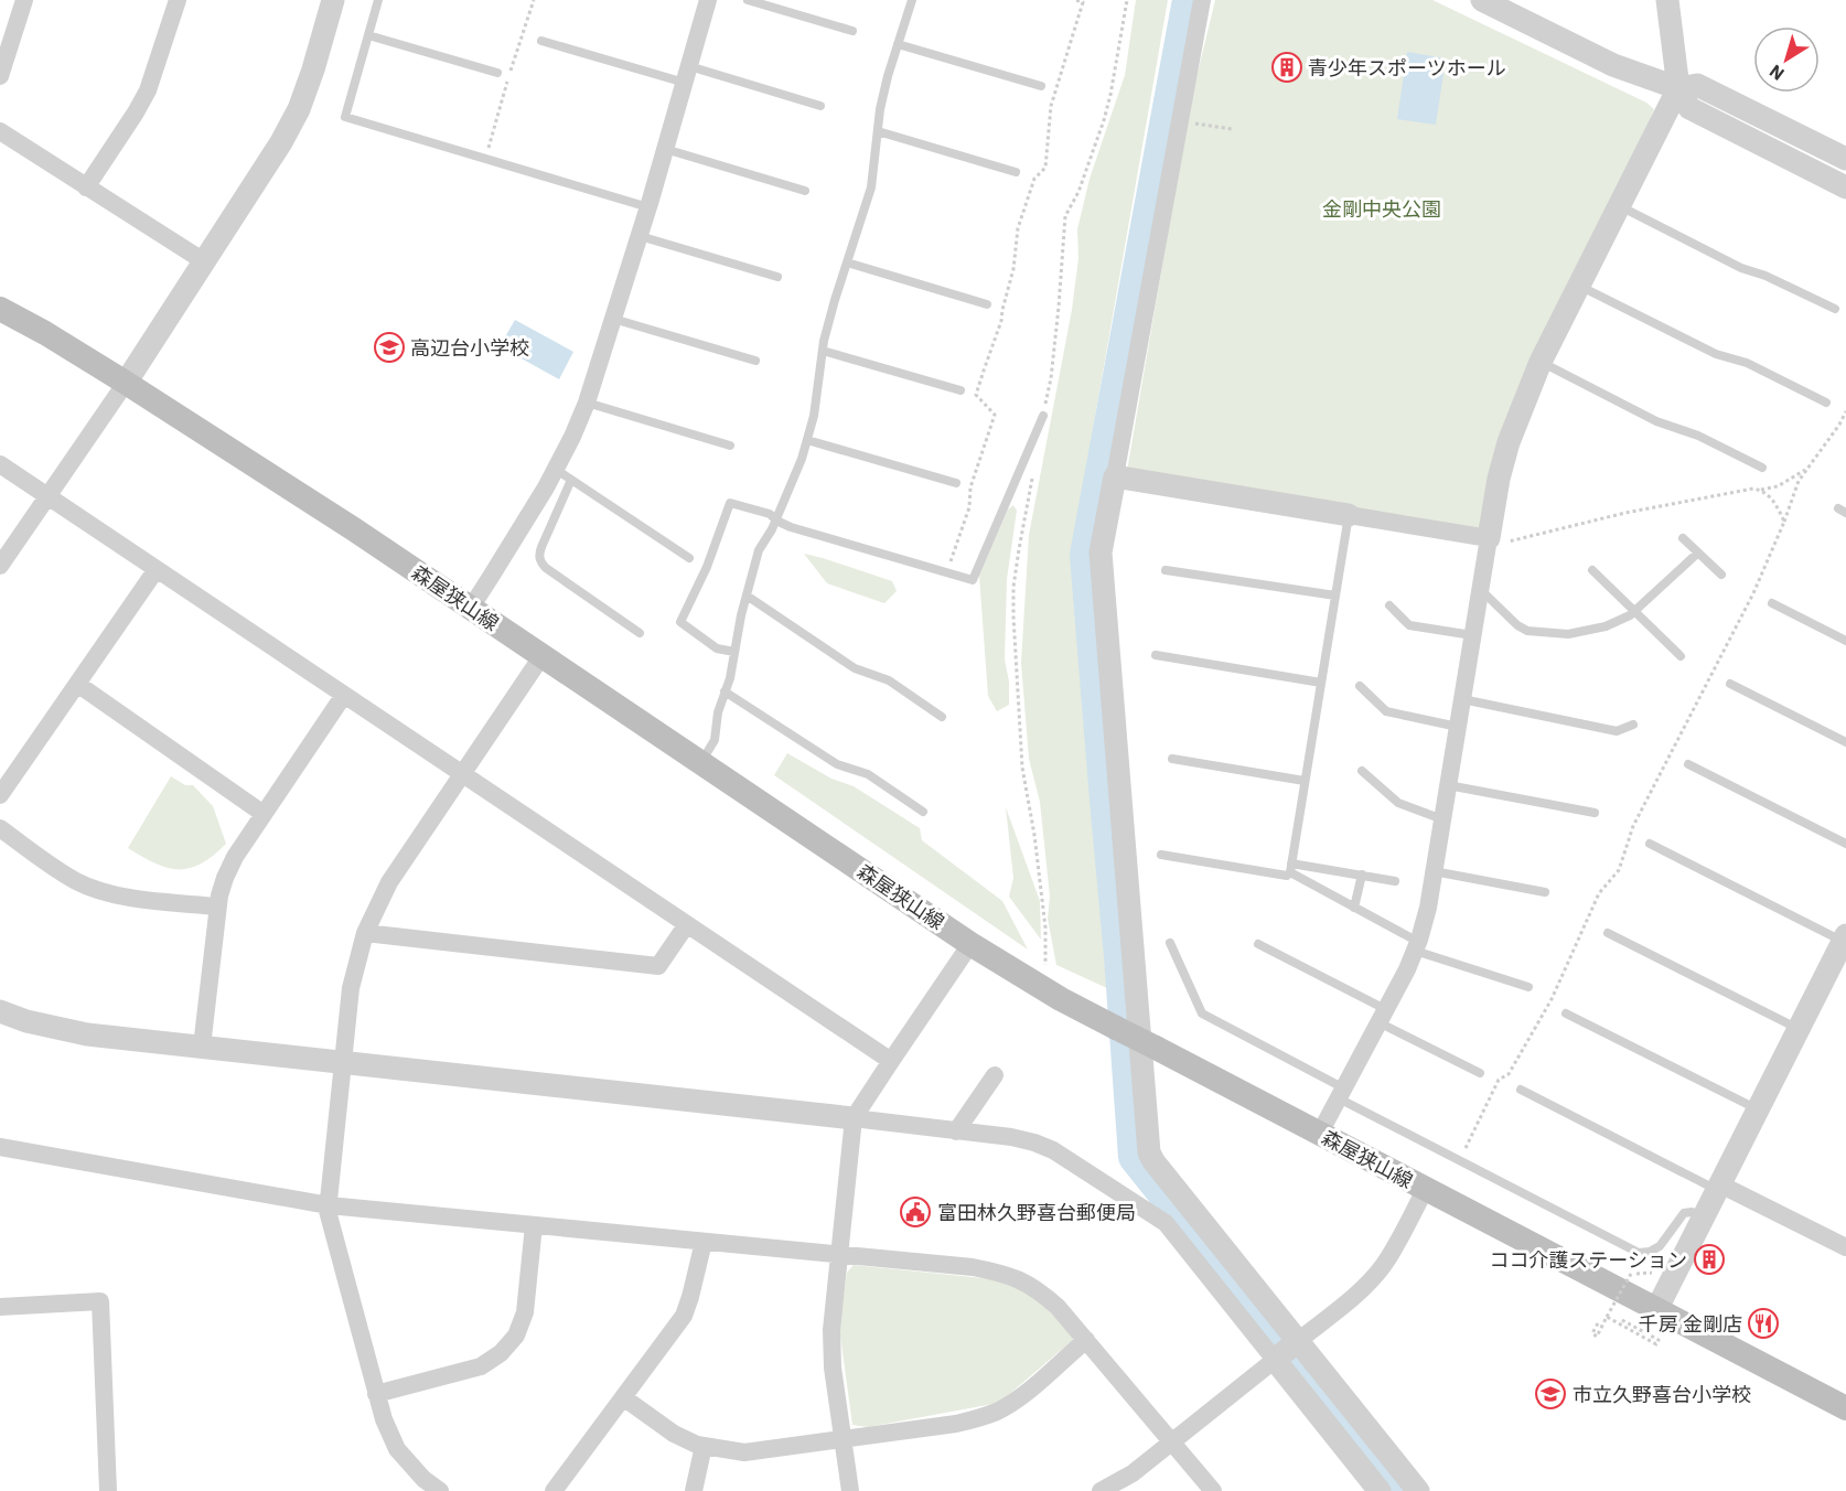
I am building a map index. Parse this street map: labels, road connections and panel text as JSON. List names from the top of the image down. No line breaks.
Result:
{"streets":{"main road":["森屋狭山線"]},"parks":["金剛中央公園"],"places":{"building":["青少年スポーツホール","ココ介護ステーション"],"school or university":["高辺台小学校","市立久野喜台小学校"],"public building":["富田林久野喜台郵便局"],"restaurant":["千房 金剛店"]},"north":"bottom left"}
